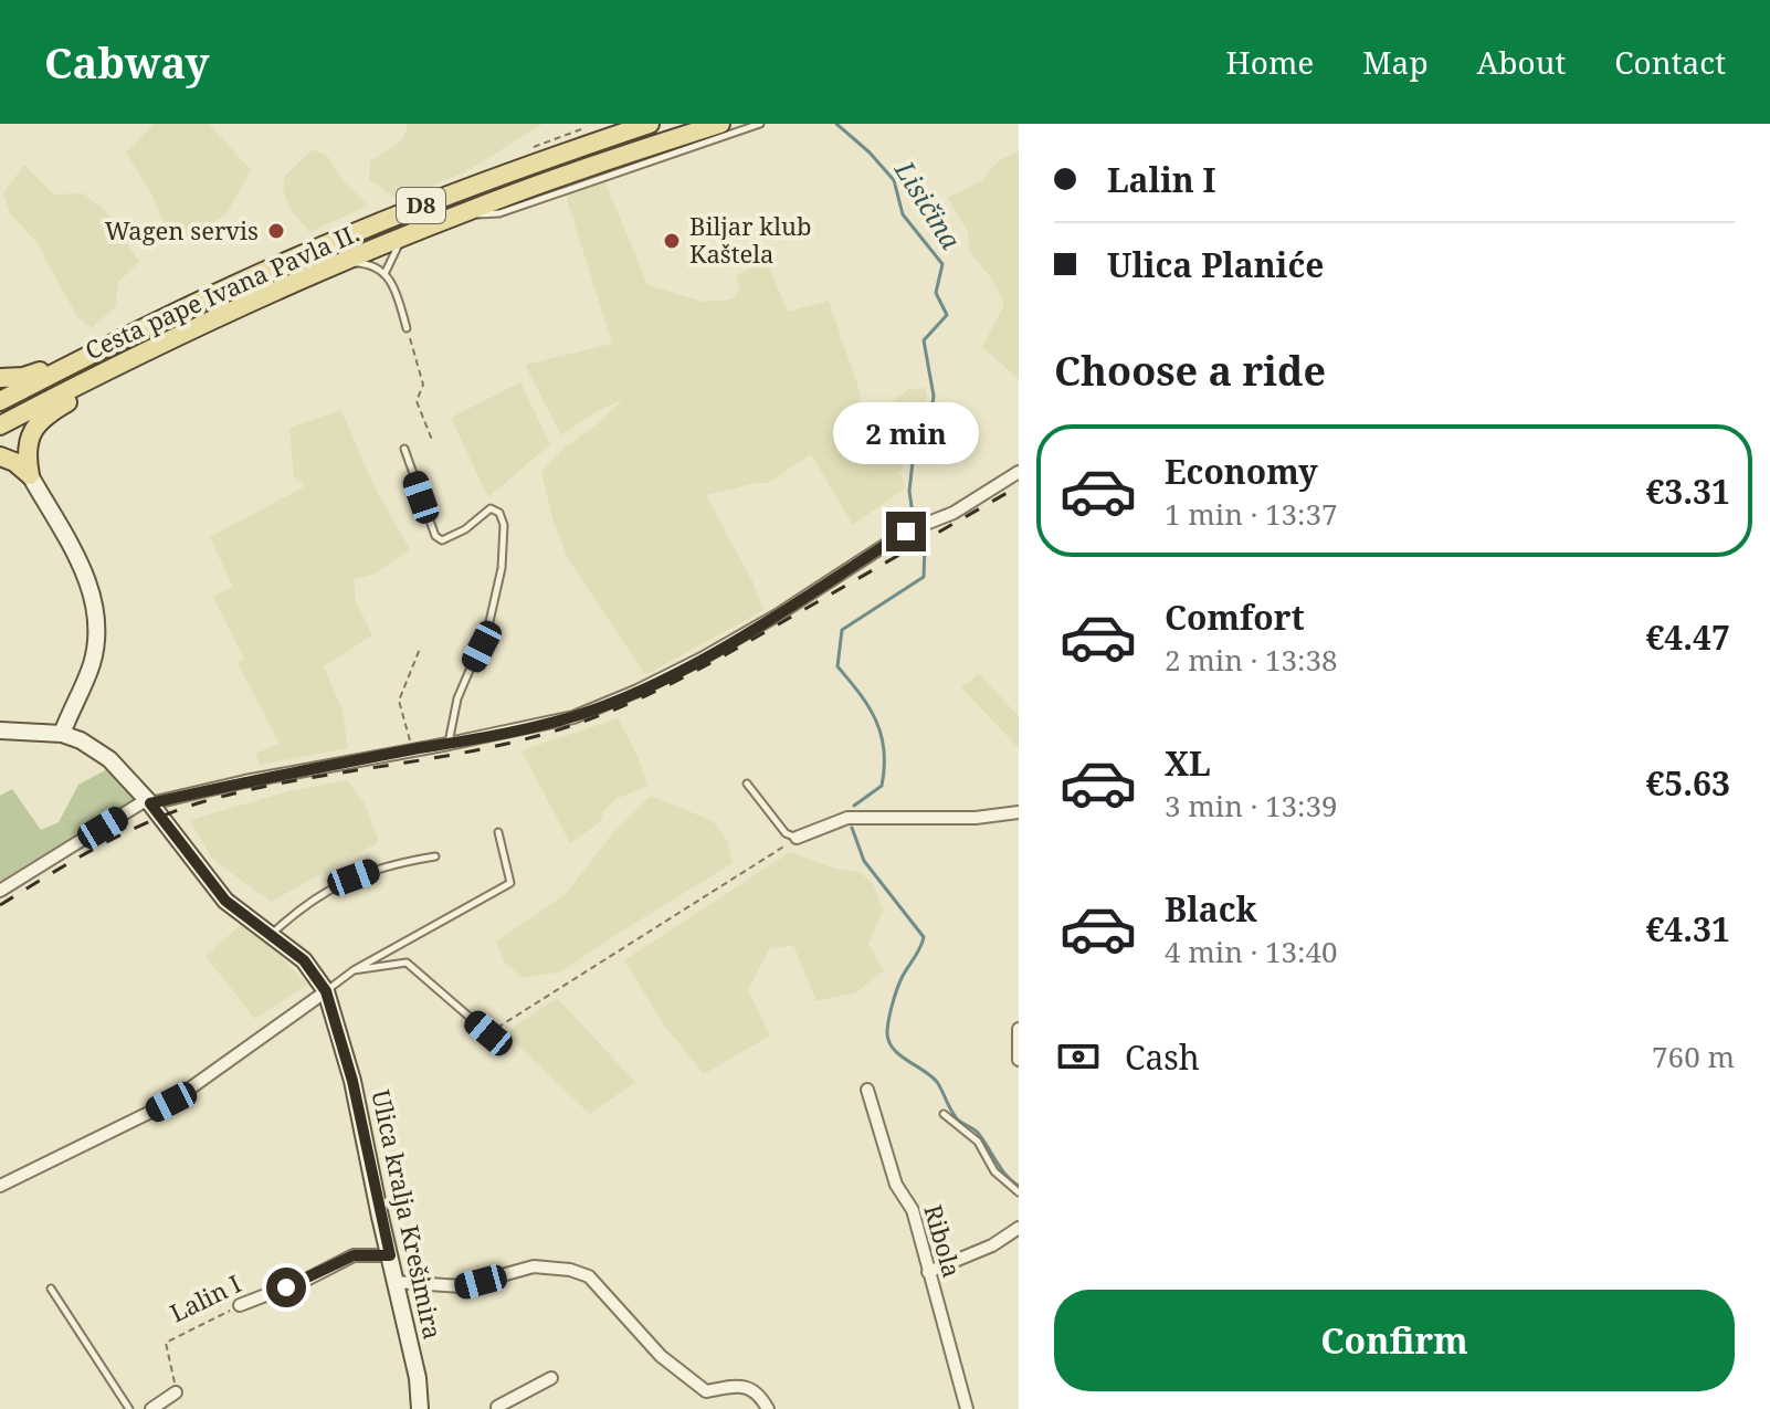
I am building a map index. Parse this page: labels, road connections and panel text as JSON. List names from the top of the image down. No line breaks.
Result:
{"streets":{"main road":["D8","Cesta pape Ivana Pavla II."],"street":["Ulica kralja Krešimira","Ribola","Lalin I"]},"crossings":[["Ulica kralja Krešimira","Lalin I"]],"water":["Lisičina"],"places":["Wagen servis","Biljar klub Kaštela"],"page":{"header":"Cabway","nav":["Home","Map","About","Contact"],"banner":["Lalin I","Ulica Planiće"],"heading":"Choose a ride","bubble":"2 min","list":[{"name":"Economy","note":"1 min · 13:37","value":"€3.31"},{"name":"Comfort","note":"2 min · 13:38","value":"€4.47"},{"name":"XL","note":"3 min · 13:39","value":"€5.63"},{"name":"Black","note":"4 min · 13:40","value":"€4.31"}],"pay":["Cash","760 m"],"buttons":"Confirm"}}
